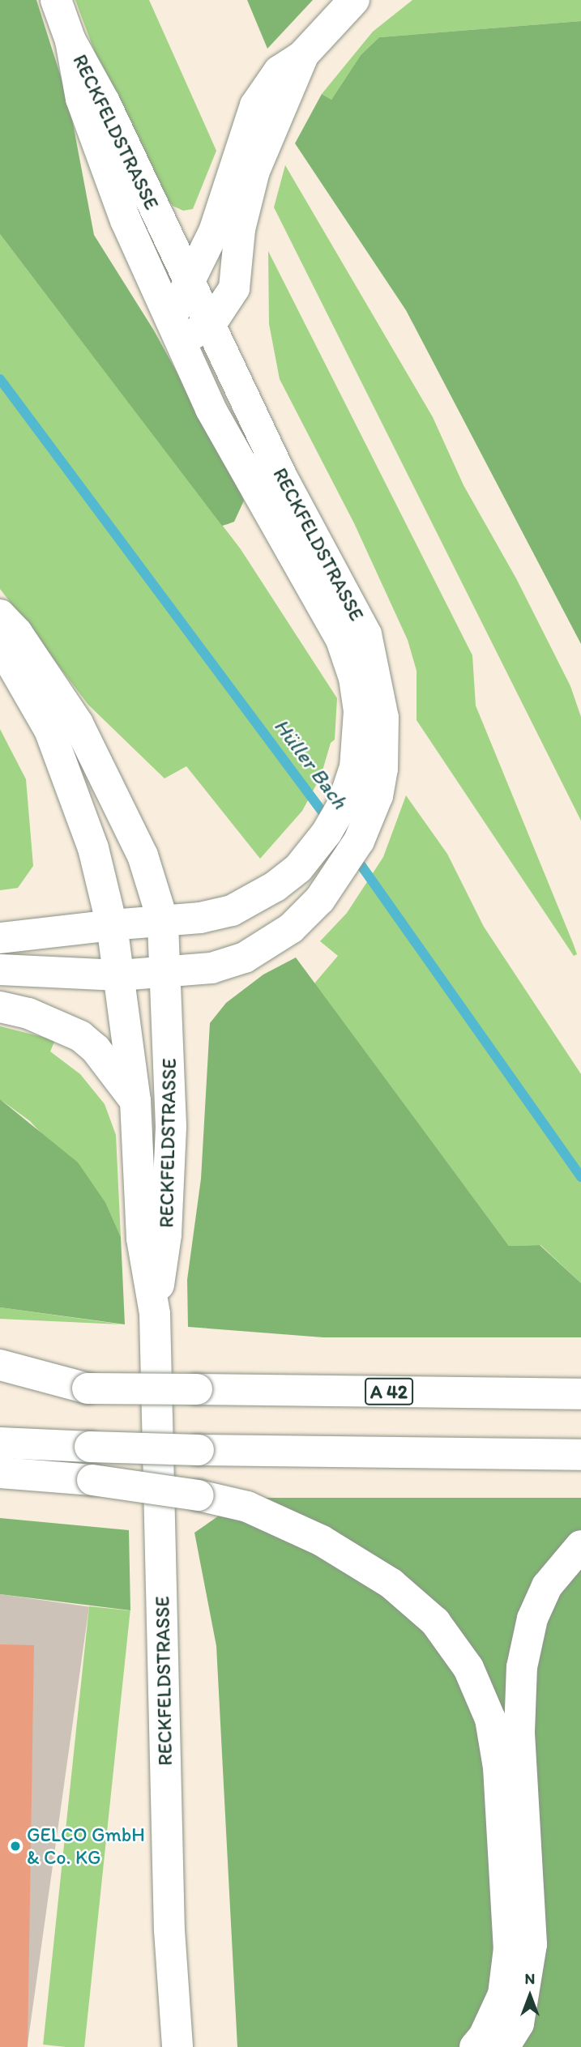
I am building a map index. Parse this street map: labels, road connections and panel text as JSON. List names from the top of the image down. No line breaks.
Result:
{"streets":{"main road":["RECKFELDSTRASSE","A 42"]},"water":["Hüller Bach"],"places":["GELCO GmbH & Co. KG"],"north":"top"}
